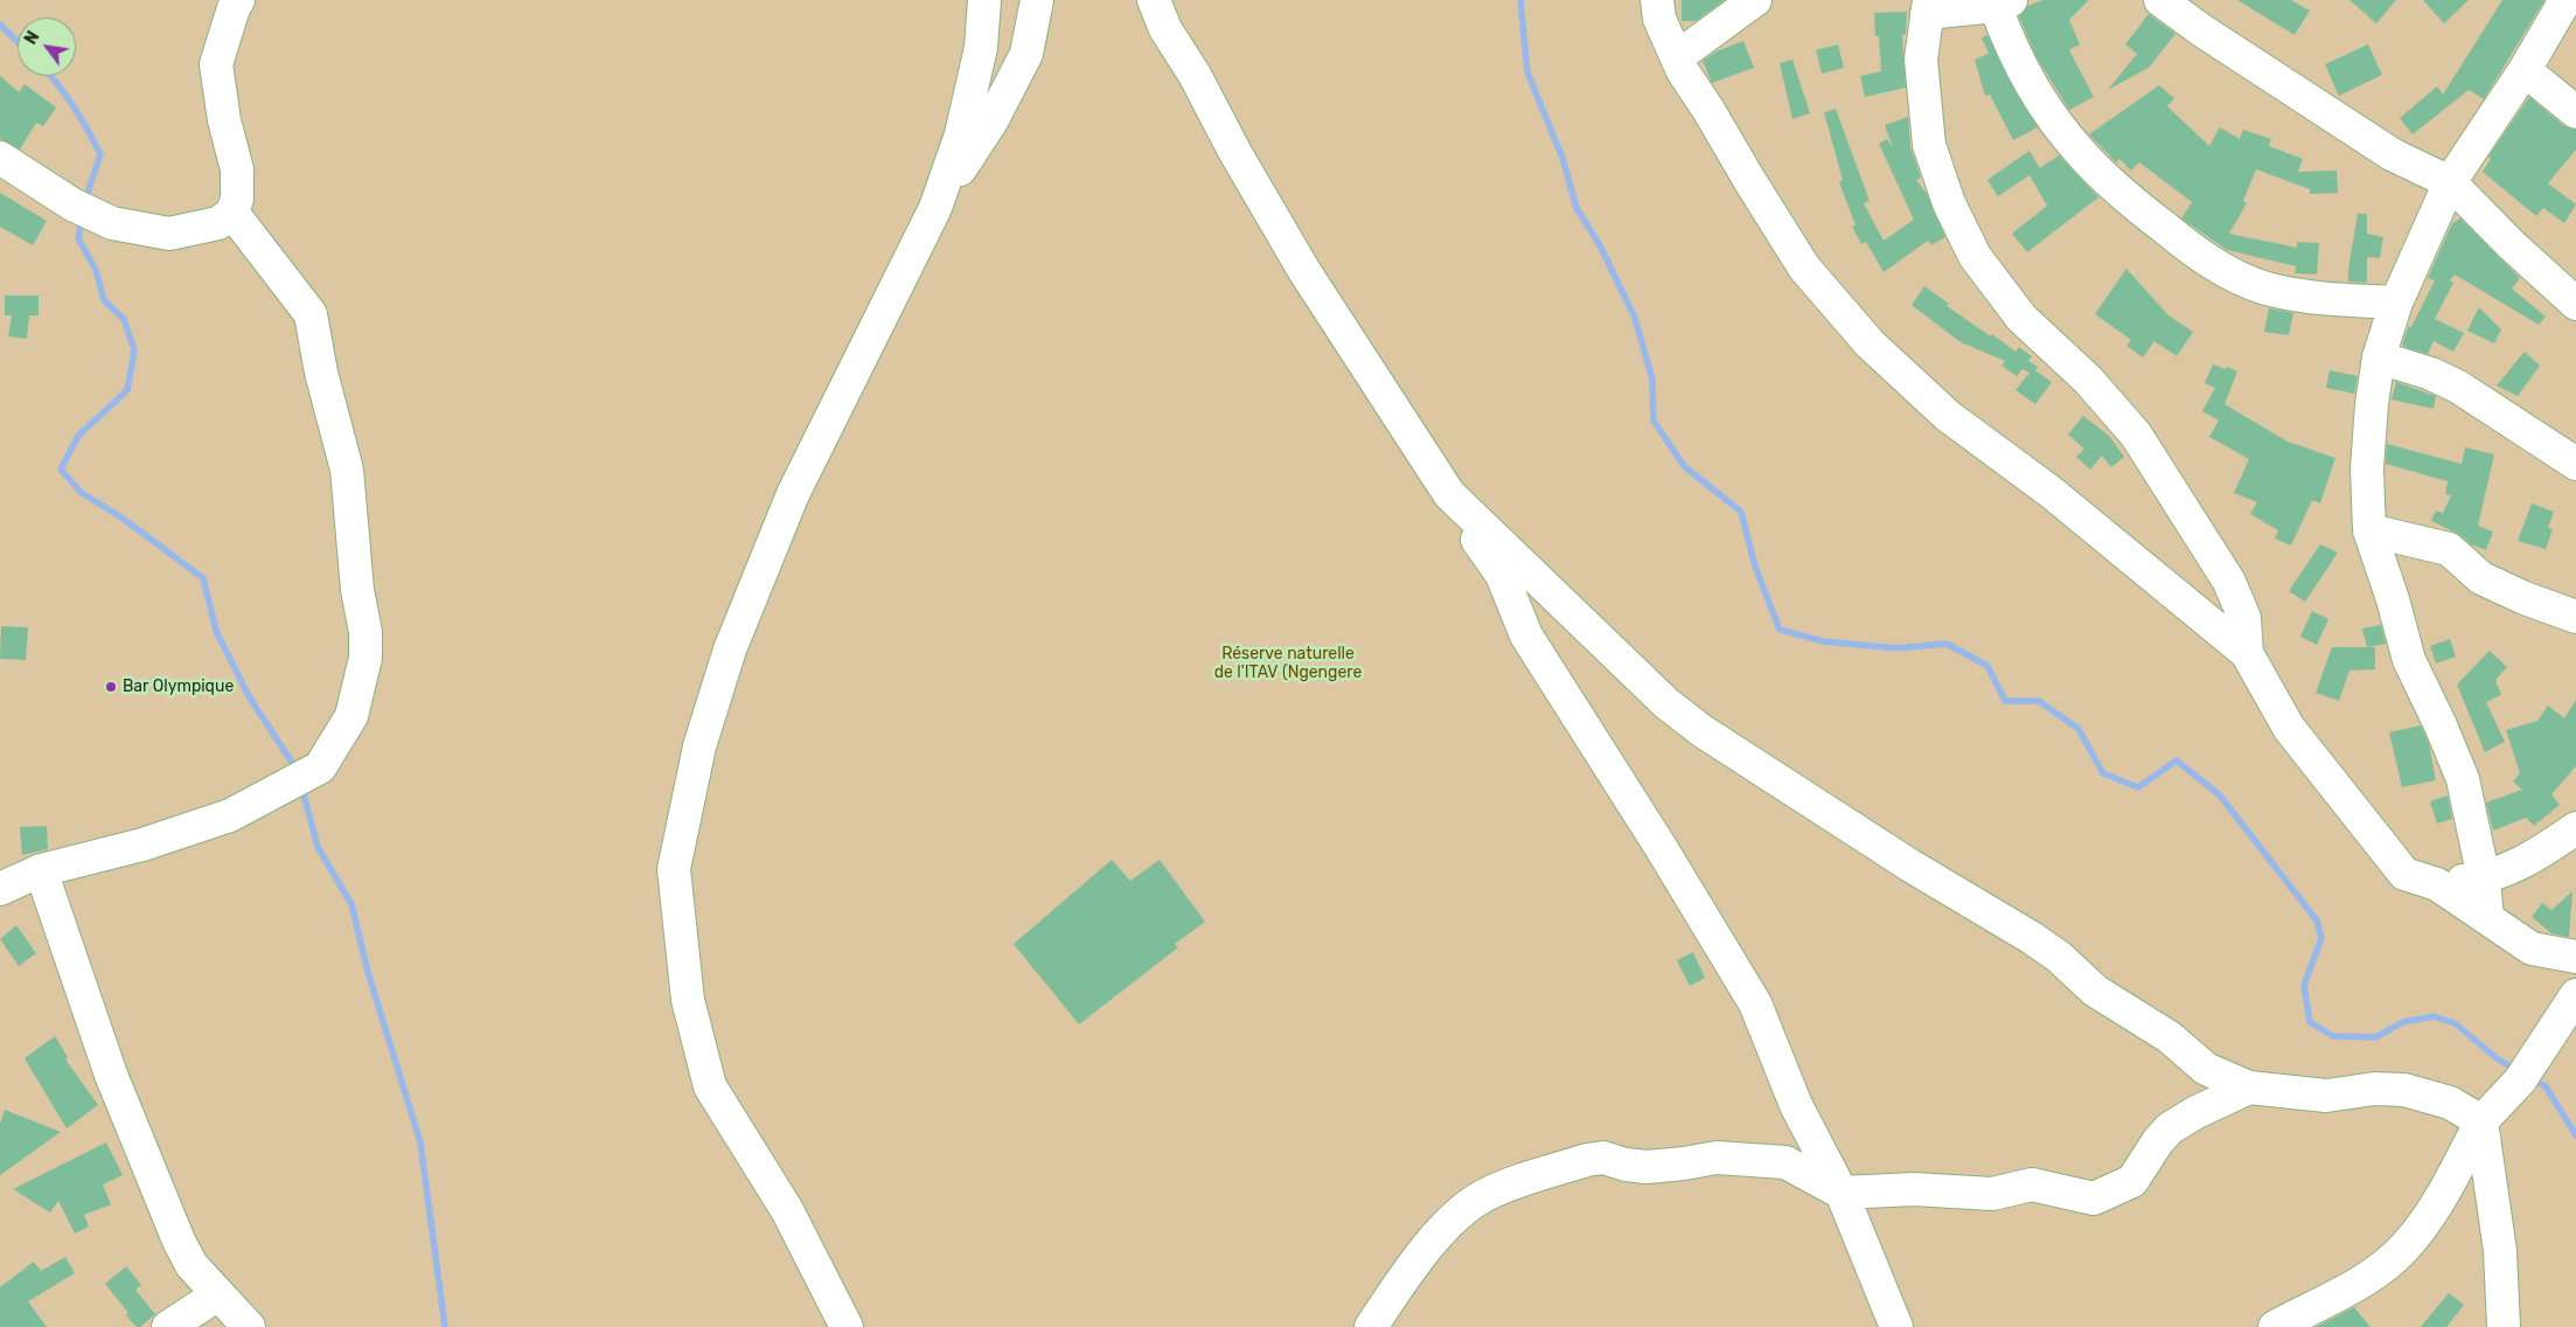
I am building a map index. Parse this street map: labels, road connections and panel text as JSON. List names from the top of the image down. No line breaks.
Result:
{"parks":["Réserve naturelle de l'ITAV (Ngengere"],"places":["Bar Olympique"],"north":"top left"}
